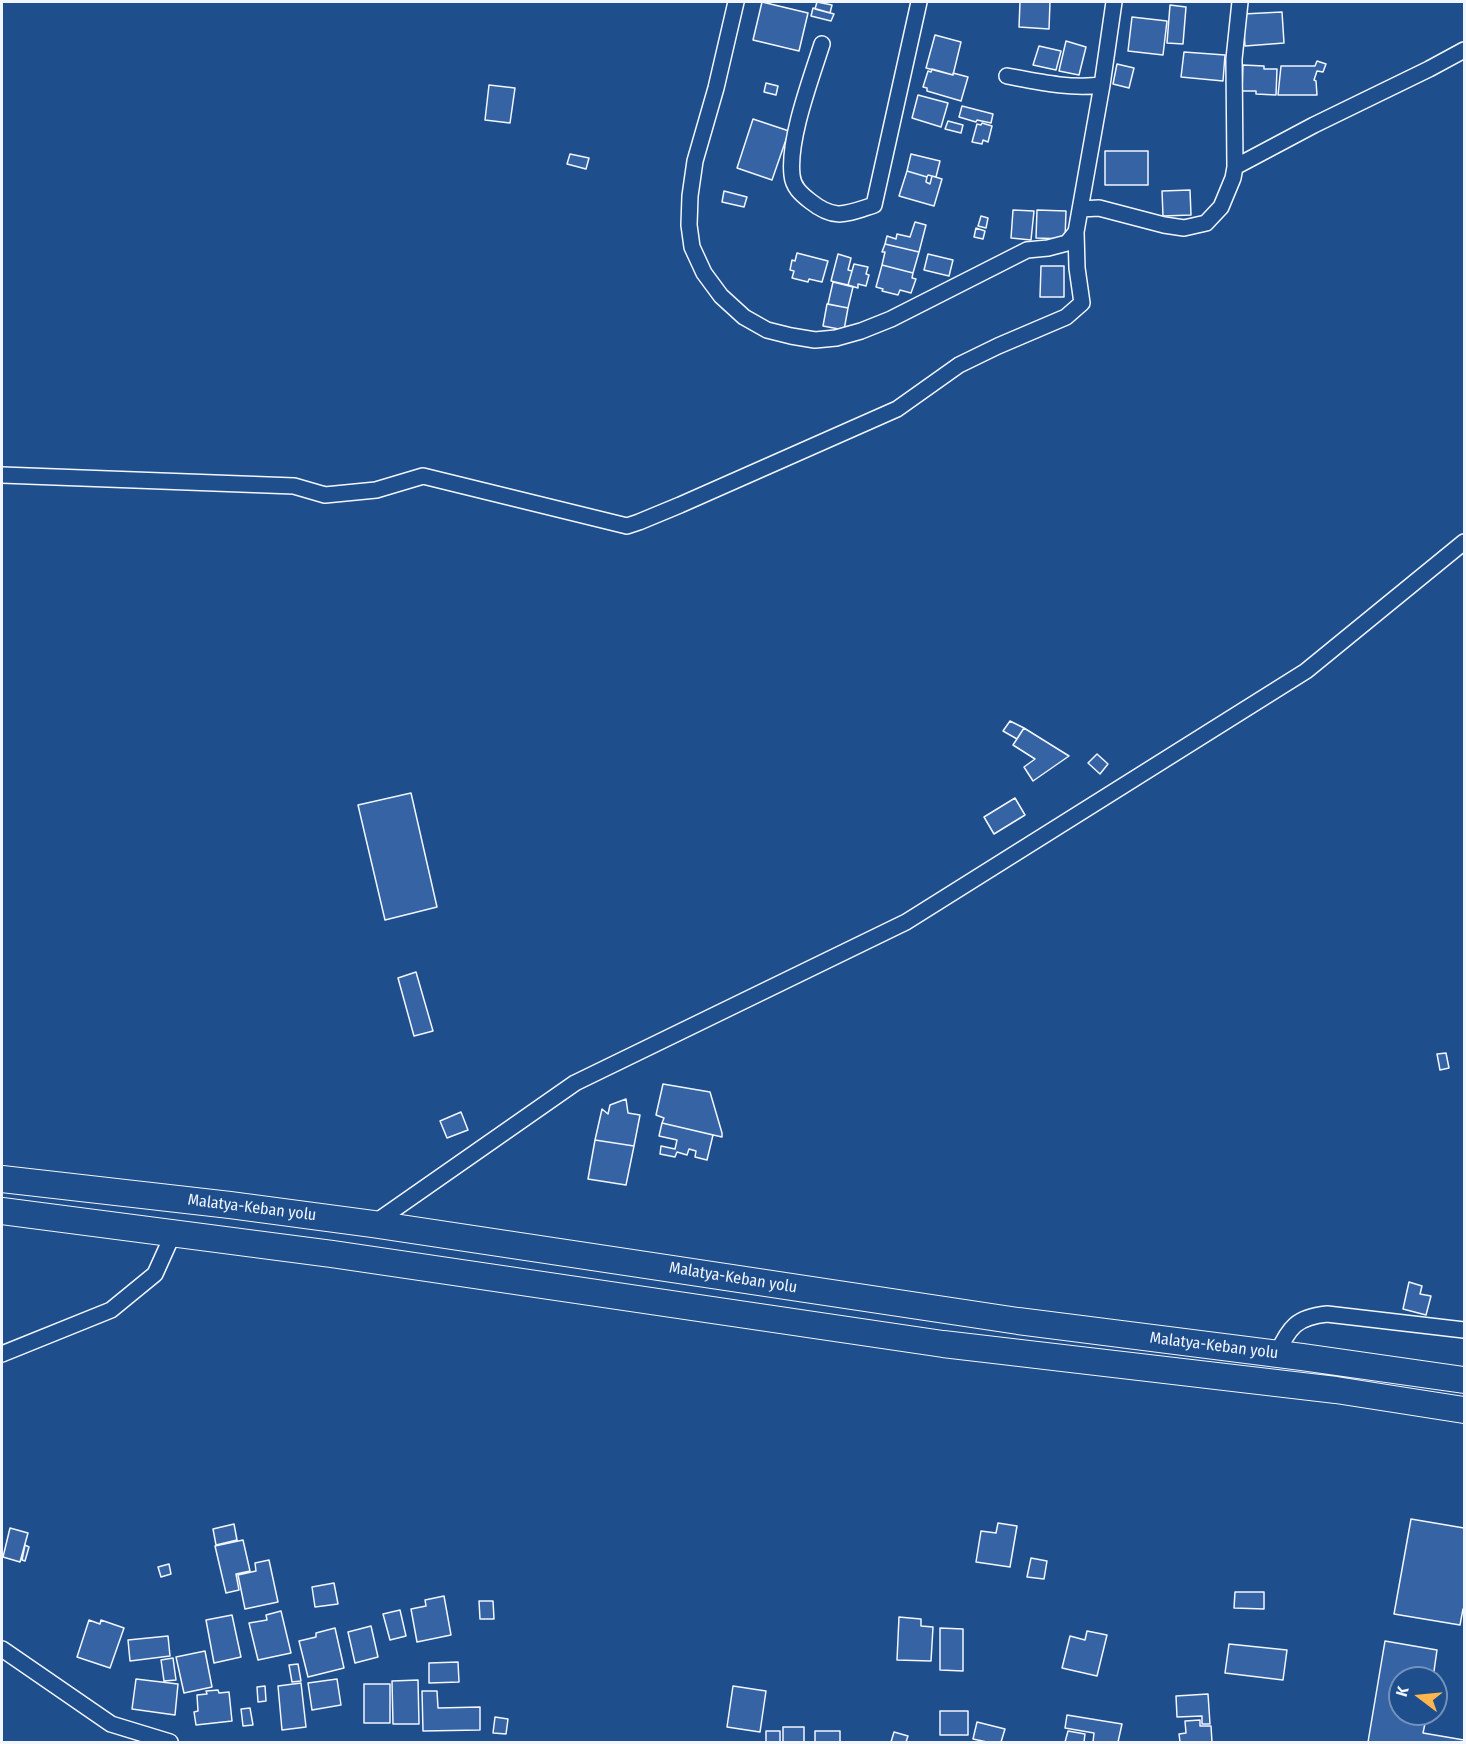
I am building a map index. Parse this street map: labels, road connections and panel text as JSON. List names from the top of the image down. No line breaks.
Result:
{"streets":{"highway":["Malatya-Keban yolu"]},"north":"left"}
